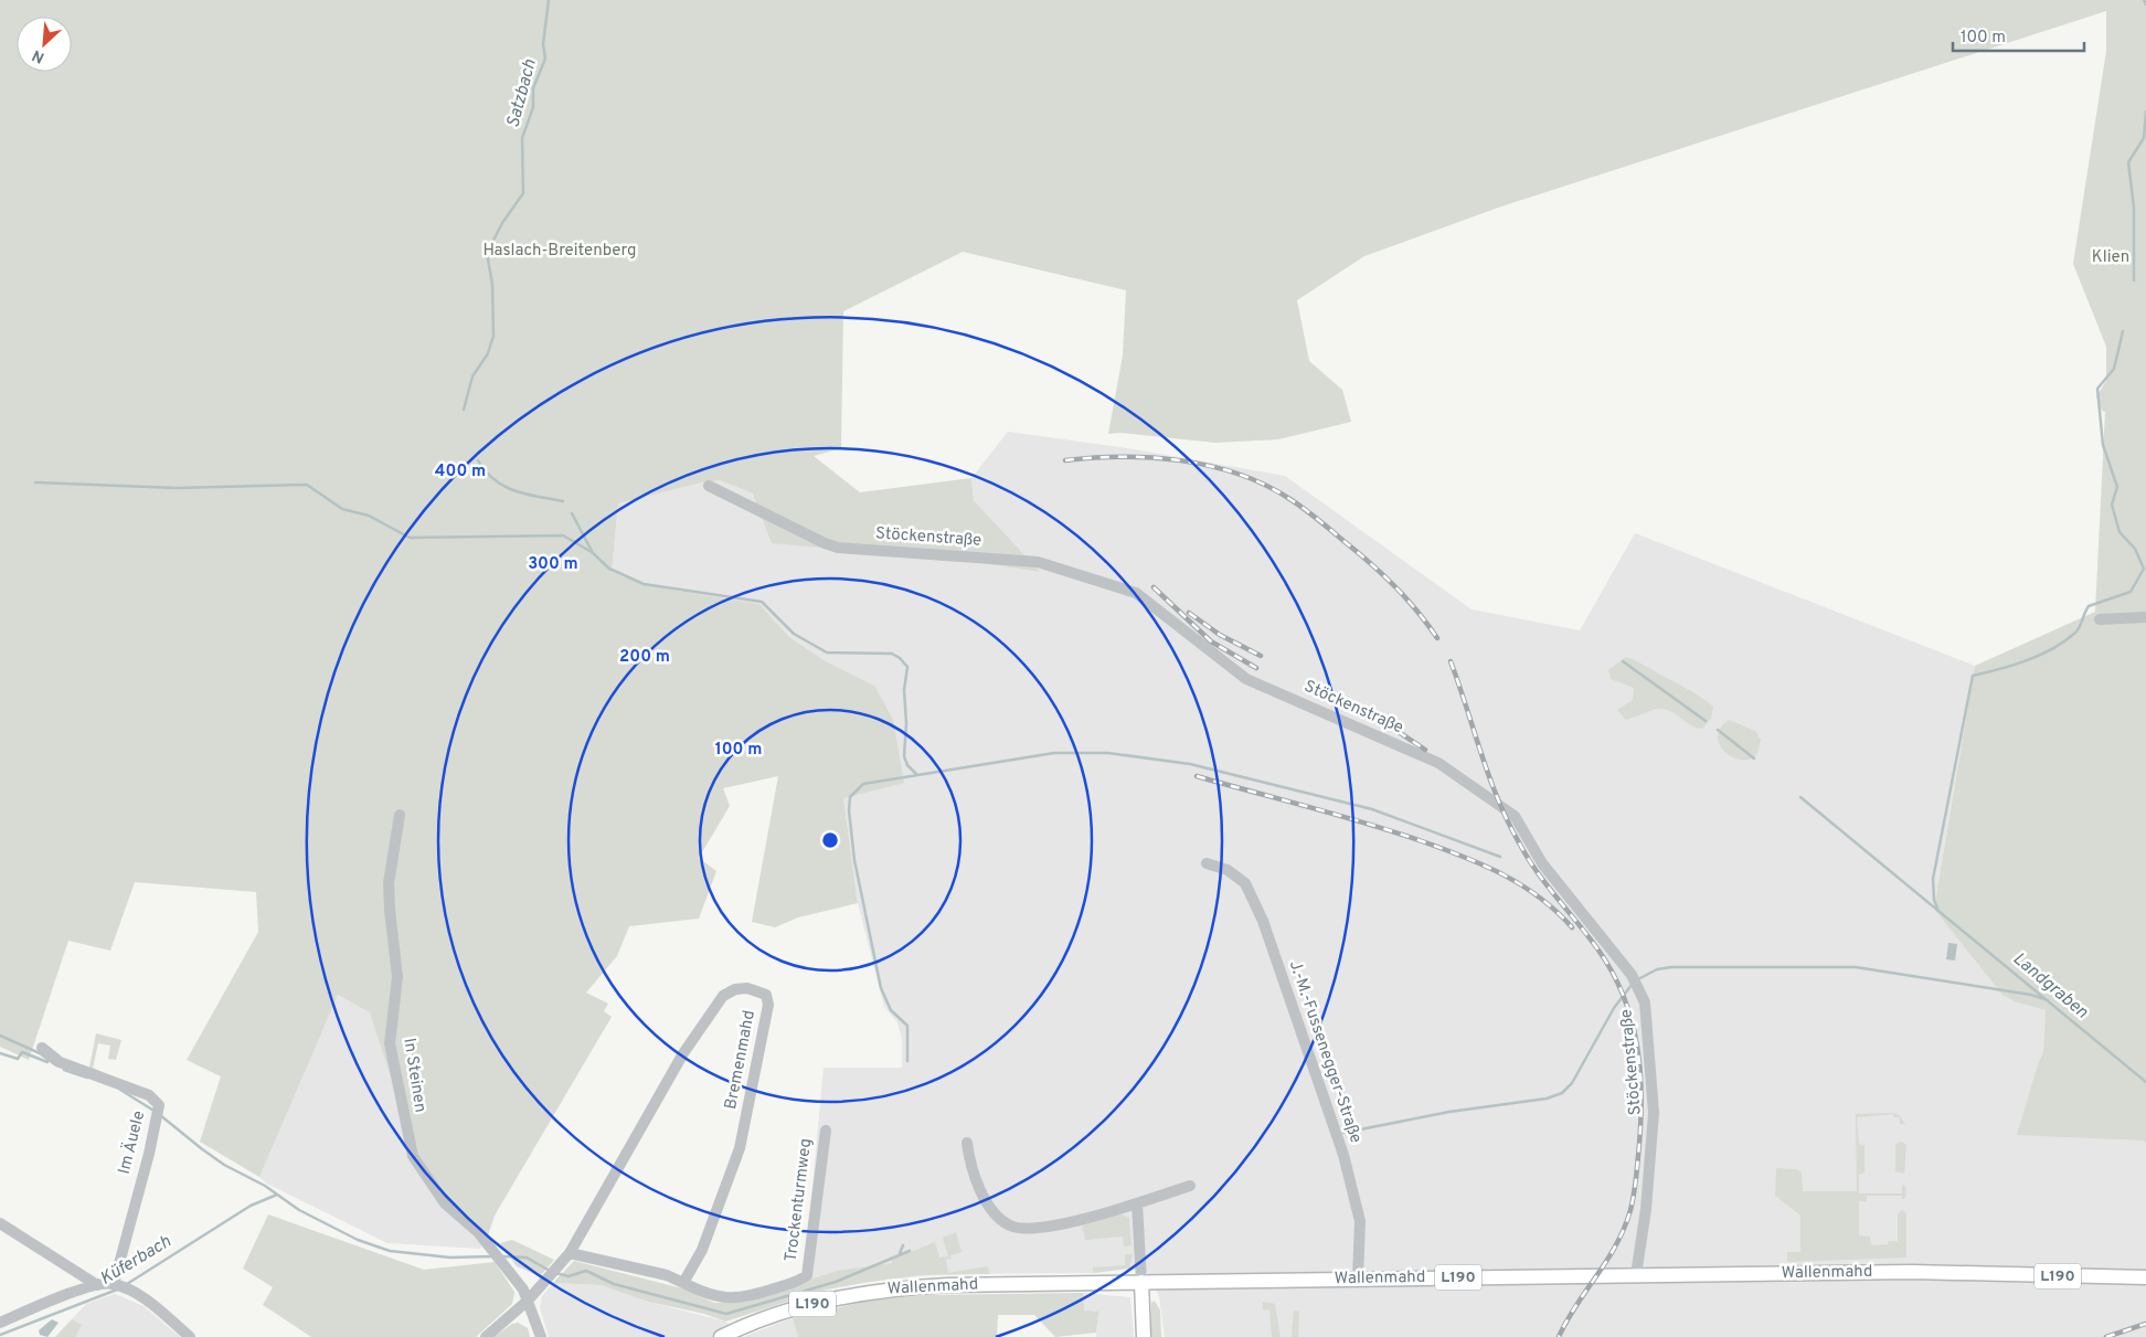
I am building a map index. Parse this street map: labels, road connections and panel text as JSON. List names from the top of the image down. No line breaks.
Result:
{"streets":{"main road":["Wallenmahd","L190"],"street":["Stöckenstraße","J.-M.-Fussenegger-Straße","Bremenmahd","In Steinen","Im Äuele","Trockenturmweg"]},"crossings":[["Stöckenstraße","Wallenmahd"],["J.-M.-Fussenegger-Straße","Wallenmahd"],["Bremenmahd","In Steinen"],["Bremenmahd","Trockenturmweg"]],"water":["Satzbach","Landgraben","Küferbach"],"parks":["Haslach-Breitenberg","Klien"],"scale_bar":"100 m","north":"bottom left","rings":["400 m","300 m","200 m","100 m"]}
